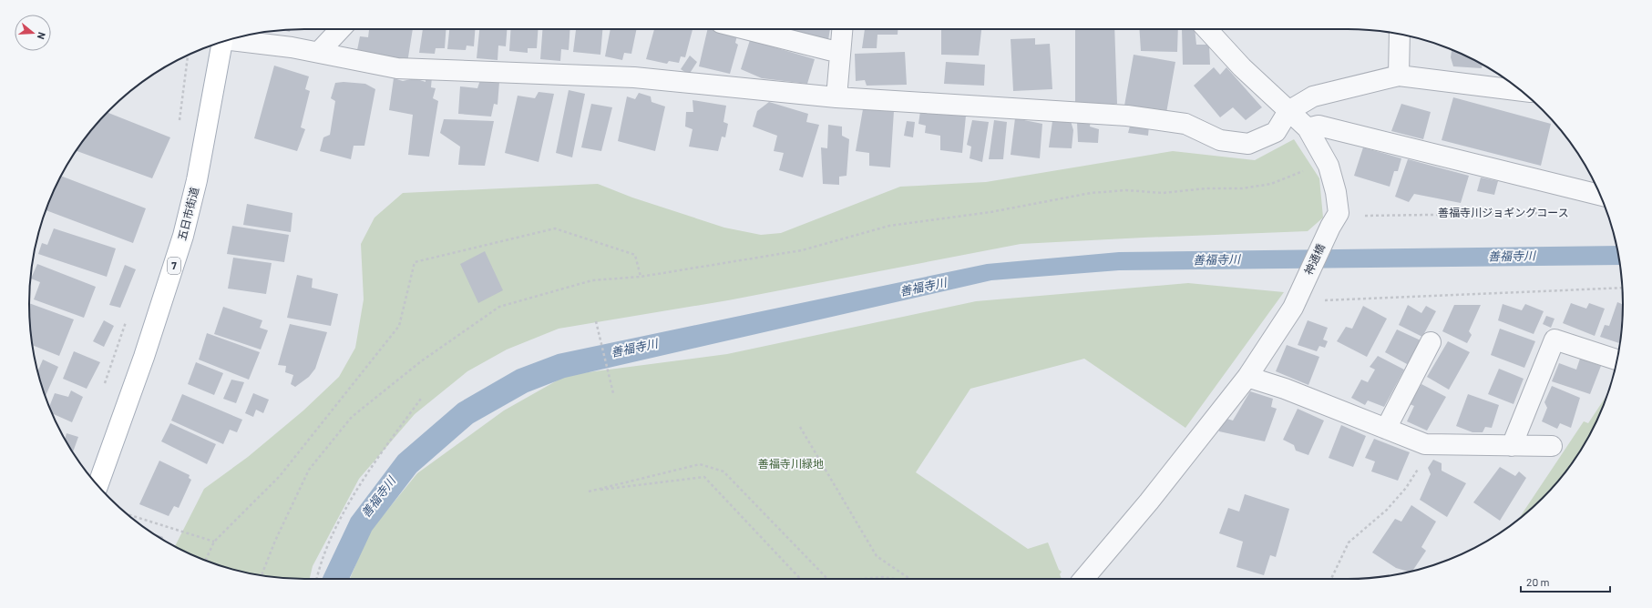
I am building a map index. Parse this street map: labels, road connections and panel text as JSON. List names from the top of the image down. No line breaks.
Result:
{"streets":{"main road":["五日市街道","7"],"street":["神通橋"],"path":["善福寺川ジョギングコース"]},"water":["善福寺川"],"parks":["善福寺川緑地"],"scale_bar":"20 m","north":"right"}
